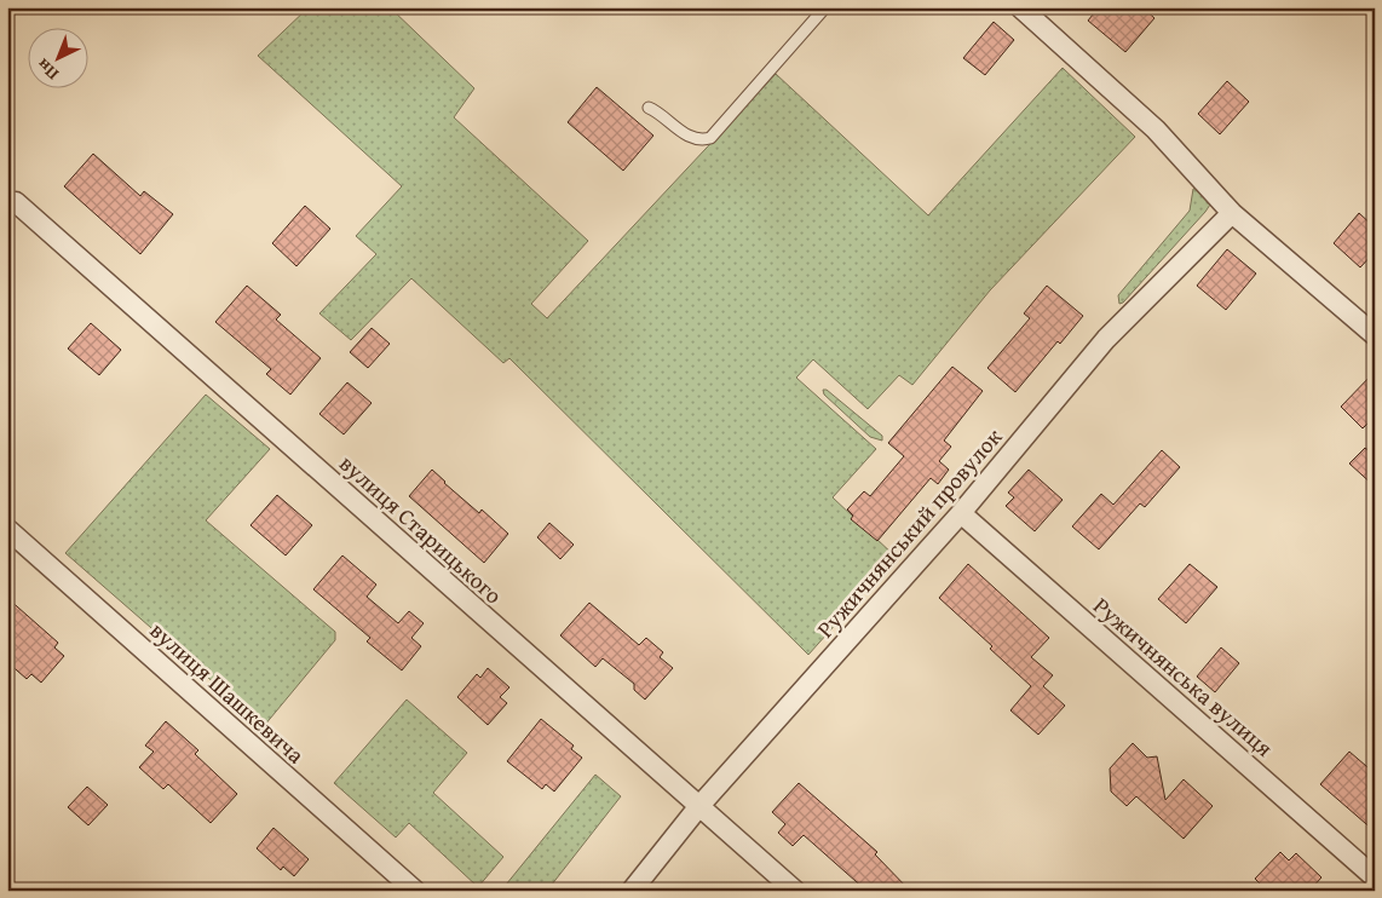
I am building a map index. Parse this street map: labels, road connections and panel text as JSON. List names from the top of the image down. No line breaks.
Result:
{"streets":{"street":["вулиця Старицького","Ружичнянський провулок","Ружичнянська вулиця","вулиця Шашкевича"]},"crossings":[["вулиця Старицького","Ружичнянський провулок"],["Ружичнянський провулок","Ружичнянська вулиця"]],"north":"bottom left"}
